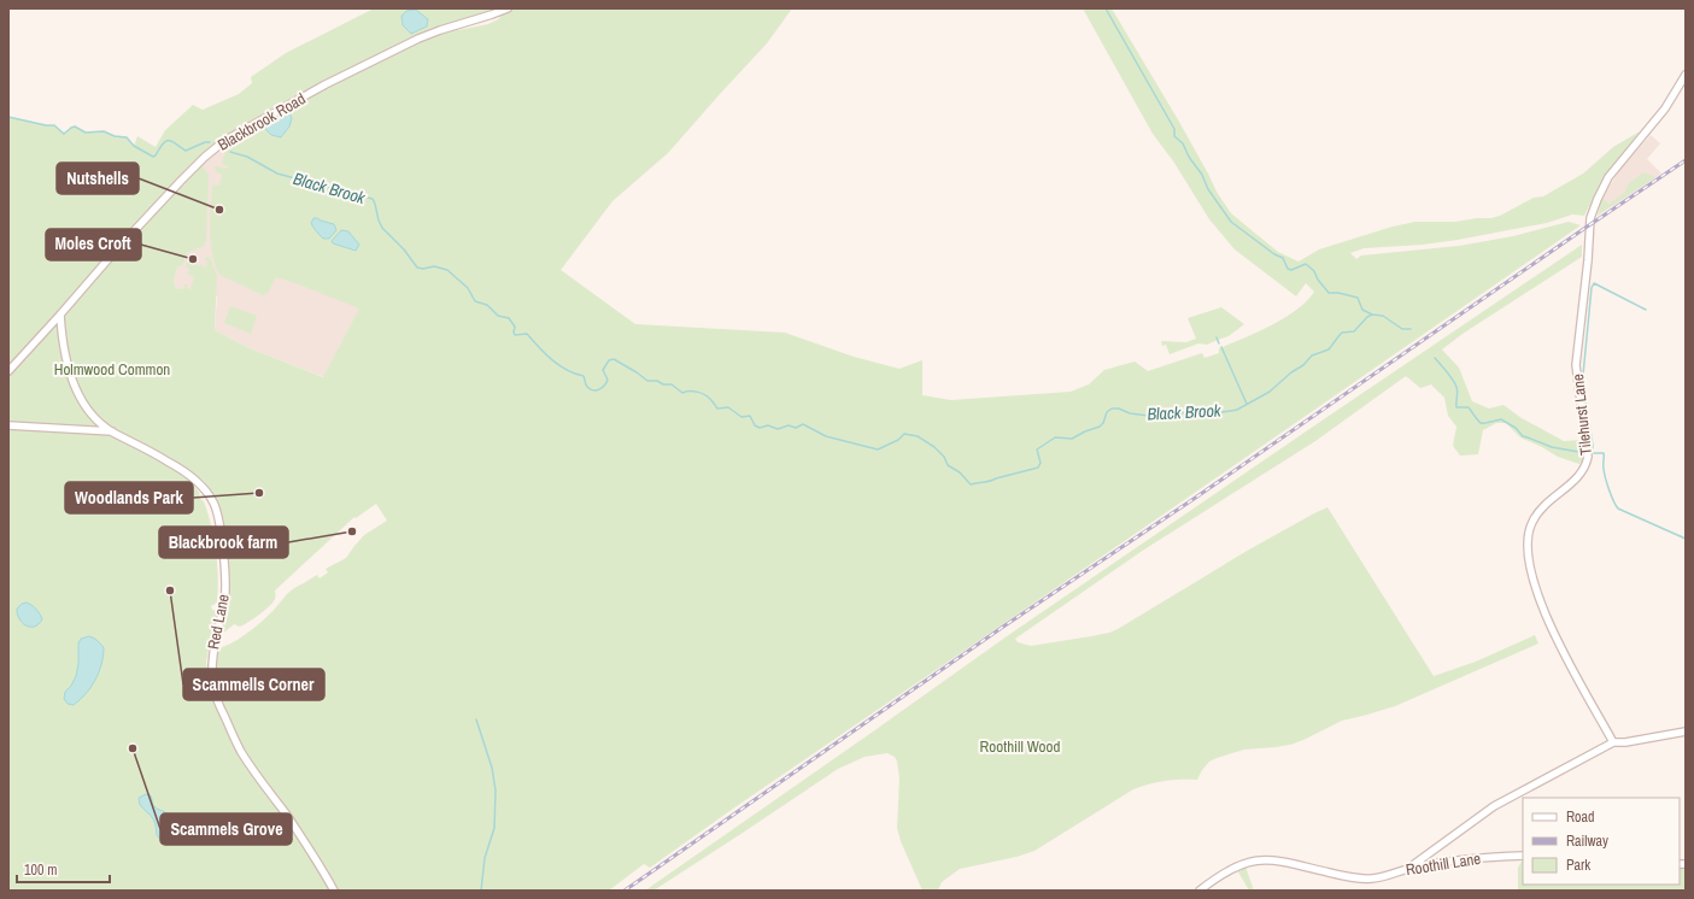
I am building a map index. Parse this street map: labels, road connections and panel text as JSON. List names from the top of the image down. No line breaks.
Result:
{"streets":{"street":["Blackbrook Road","Tilehurst Lane","Red Lane","Roothill Lane"]},"crossings":[["Blackbrook Road","Red Lane"]],"water":["Black Brook"],"parks":["Holmwood Common","Roothill Wood"],"places":["Nutshells","Moles Croft","Woodlands Park","Blackbrook farm","Scammells Corner","Scammels Grove"],"legend":["Road","Railway","Park"],"scale_bar":"100 m"}
